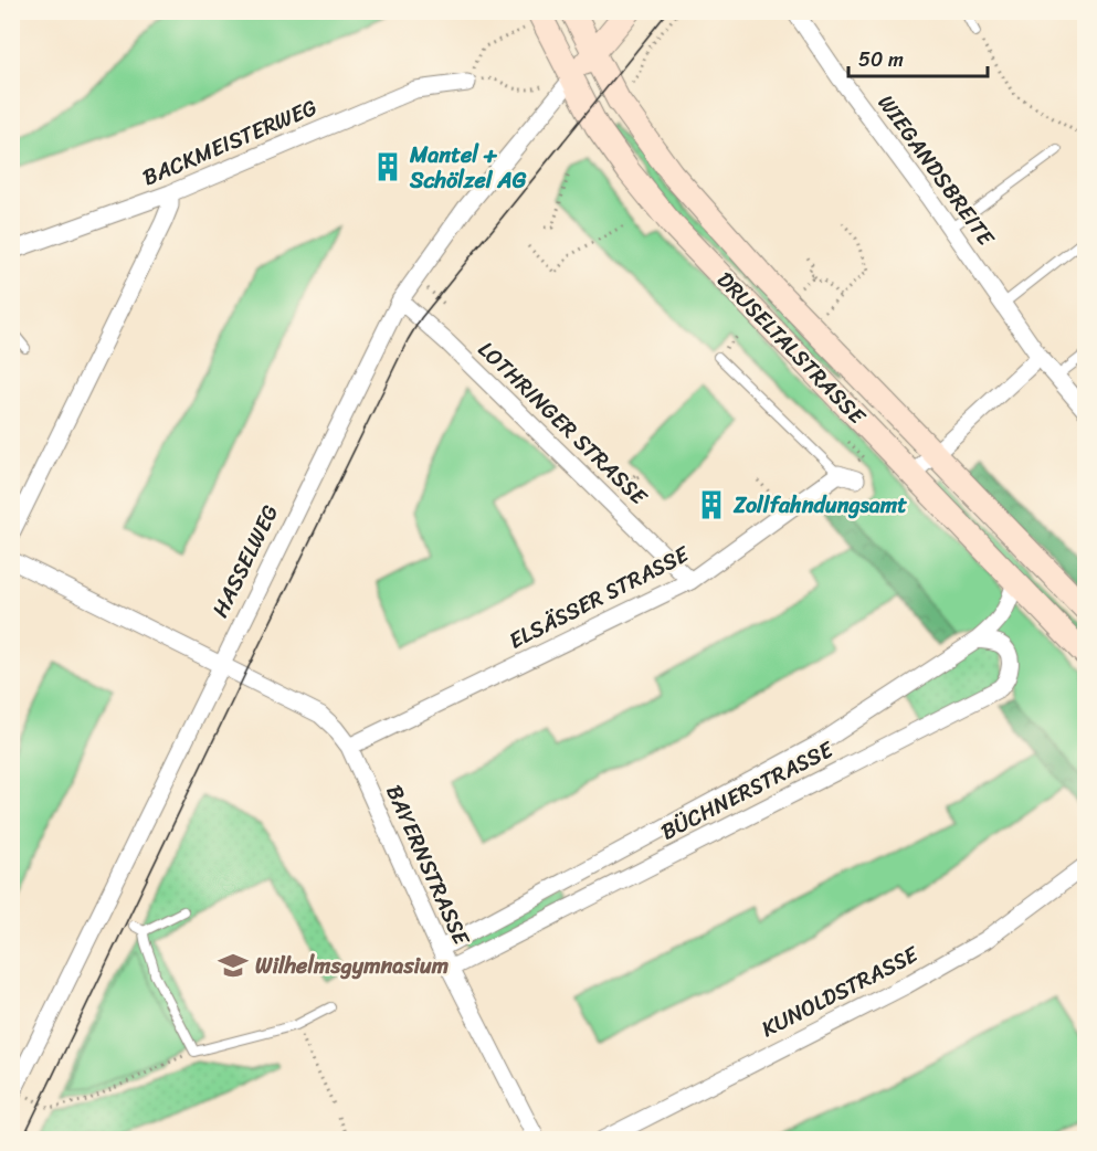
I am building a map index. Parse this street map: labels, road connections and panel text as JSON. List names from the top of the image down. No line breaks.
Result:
{"streets":{"main road":["DRUSELTALSTRASSE"],"street":["BACKMEISTERWEG","WIEGANDSBREITE","LOTHRINGER STRASSE","HASSELWEG","ELSÄSSER STRASSE","BÜCHNERSTRASSE","BAYERNSTRASSE","KUNOLDSTRASSE"]},"crossings":[["DRUSELTALSTRASSE","HASSELWEG"],["DRUSELTALSTRASSE","BÜCHNERSTRASSE"],["LOTHRINGER STRASSE","HASSELWEG"],["LOTHRINGER STRASSE","ELSÄSSER STRASSE"],["HASSELWEG","BAYERNSTRASSE"],["ELSÄSSER STRASSE","BAYERNSTRASSE"],["BÜCHNERSTRASSE","BAYERNSTRASSE"]],"places":{"building":["Mantel + Schölzel AG","Zollfahndungsamt"],"school or university":["Wilhelmsgymnasium"]},"scale_bar":"50 m"}
